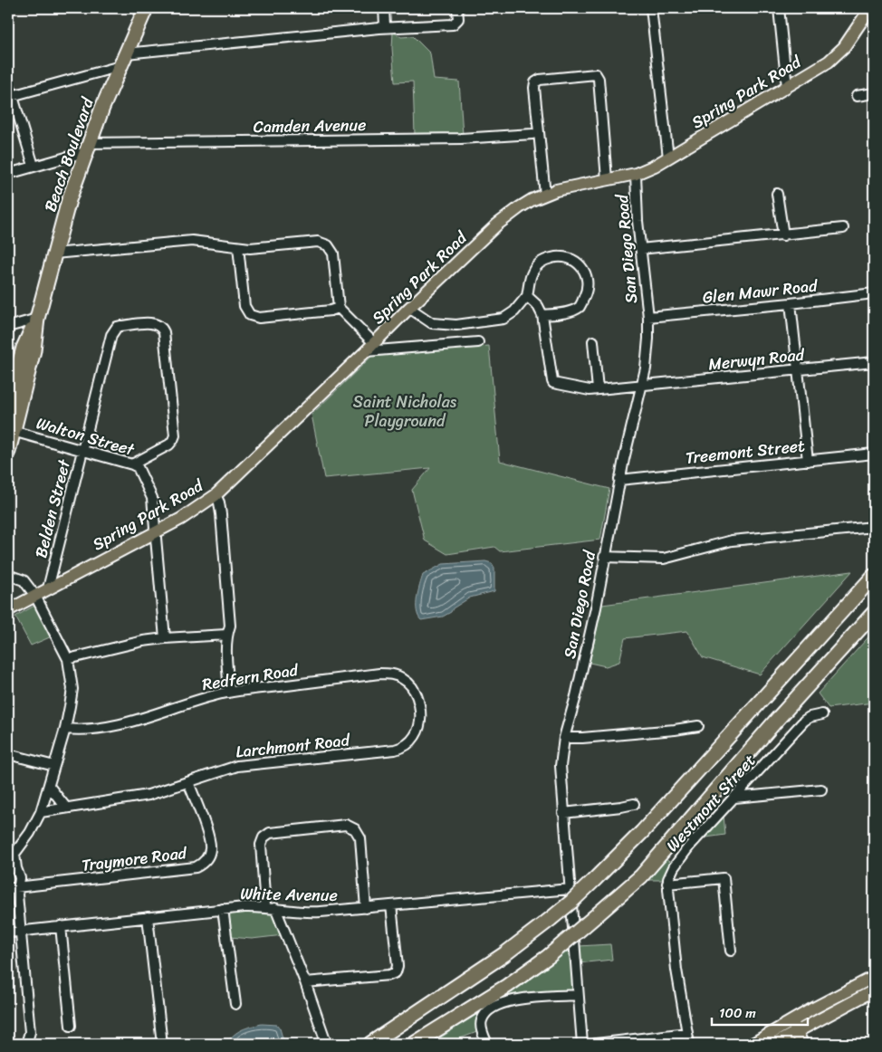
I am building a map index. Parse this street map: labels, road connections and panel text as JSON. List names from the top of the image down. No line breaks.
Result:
{"streets":{"highway":["Beach Boulevard"],"main road":["Spring Park Road"],"street":["Camden Avenue","San Diego Road","Glen Mawr Road","Merwyn Road","Walton Street","Treemont Street","Belden Street","Redfern Road","Larchmont Road","Westmont Street","Traymore Road","White Avenue"]},"crossings":[["Spring Park Road","San Diego Road"],["Spring Park Road","Walton Street"],["Spring Park Road","Belden Street"],["Camden Avenue","Beach Boulevard"],["Beach Boulevard","Walton Street"],["San Diego Road","Glen Mawr Road"],["San Diego Road","Merwyn Road"],["San Diego Road","Treemont Street"],["San Diego Road","White Avenue"],["Walton Street","Belden Street"],["Redfern Road","Larchmont Road"],["Larchmont Road","Traymore Road"]],"parks":["Saint Nicholas Playground"],"scale_bar":"100 m"}
